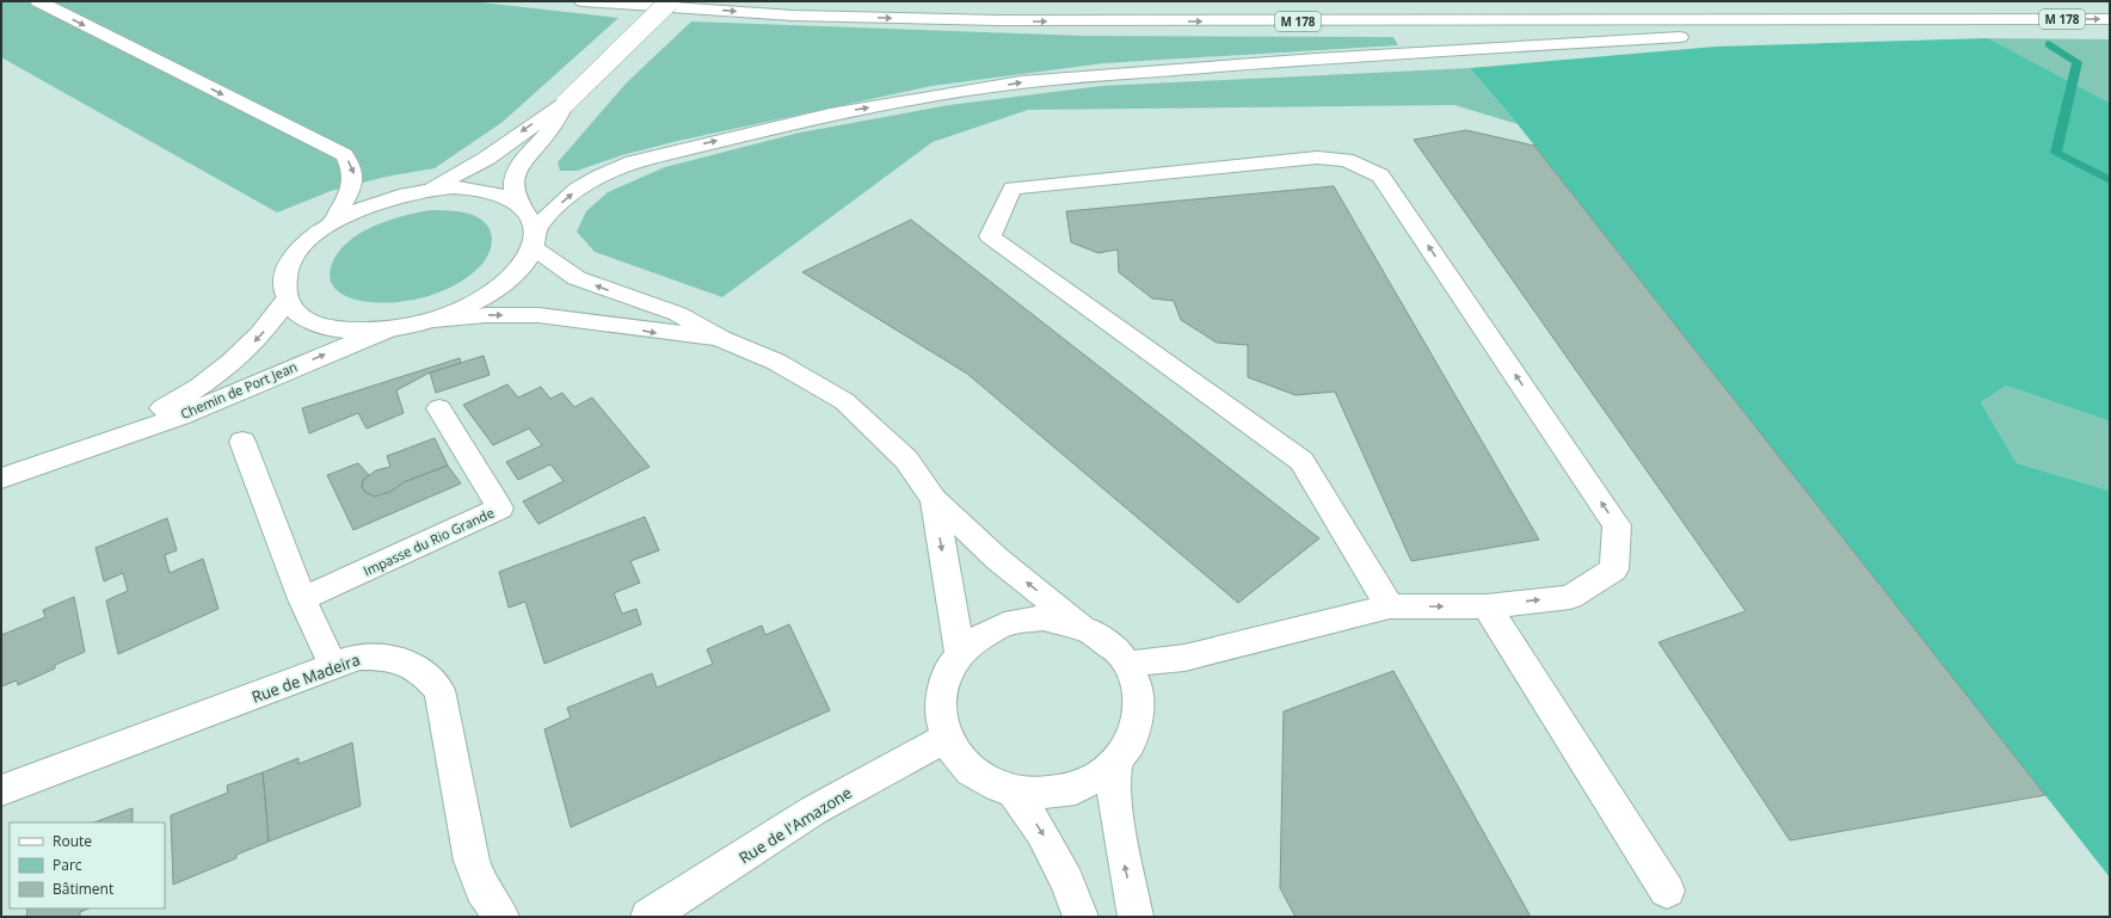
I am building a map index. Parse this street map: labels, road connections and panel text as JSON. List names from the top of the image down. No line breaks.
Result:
{"streets":{"main road":["M 178","Chemin de Port Jean","Impasse du Rio Grande","Rue de Madeira","Rue de l'Amazone"]},"legend":["Route","Parc","Bâtiment"]}
